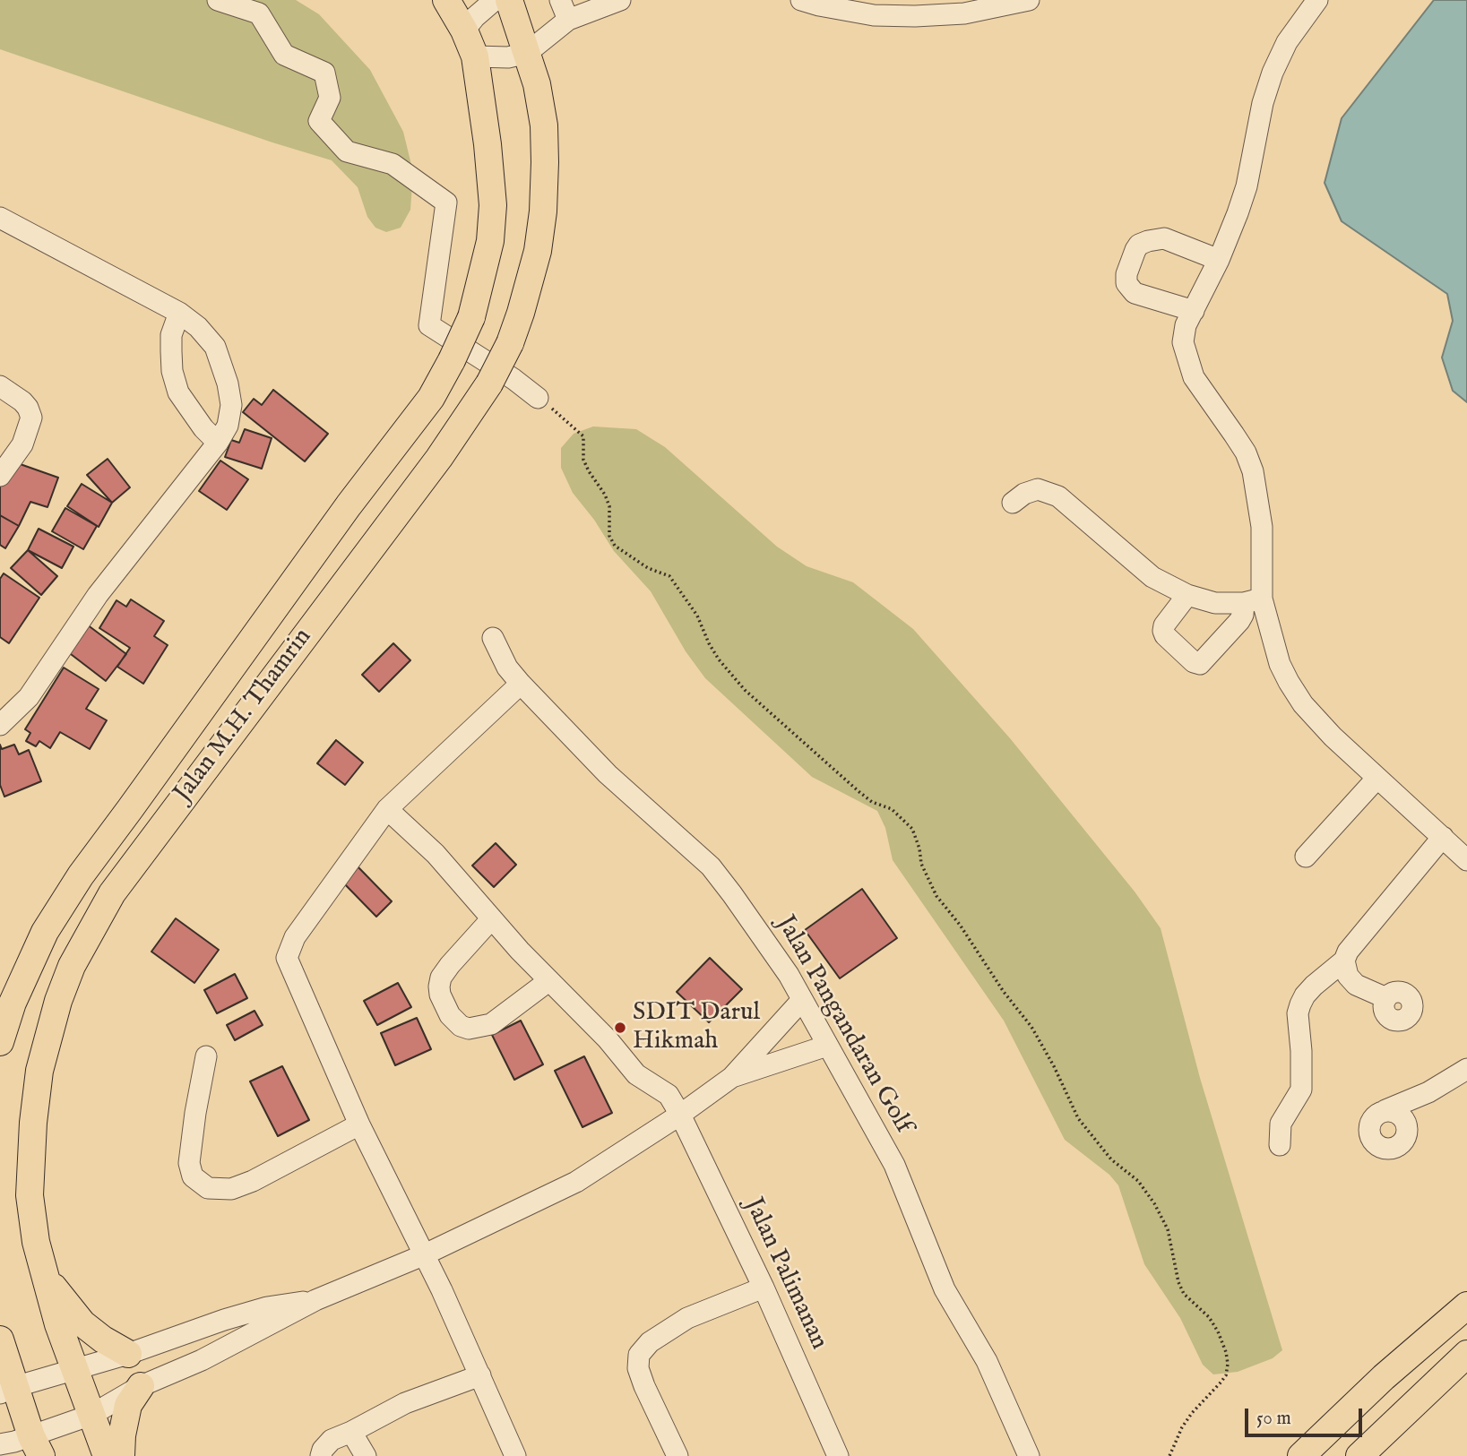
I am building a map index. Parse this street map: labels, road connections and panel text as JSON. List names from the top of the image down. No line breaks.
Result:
{"streets":{"main road":["Jalan M.H. Thamrin"],"street":["Jalan Pangandaran Golf","Jalan Palimanan"]},"places":["SDIT Darul Hikmah"],"scale_bar":"50 m"}
